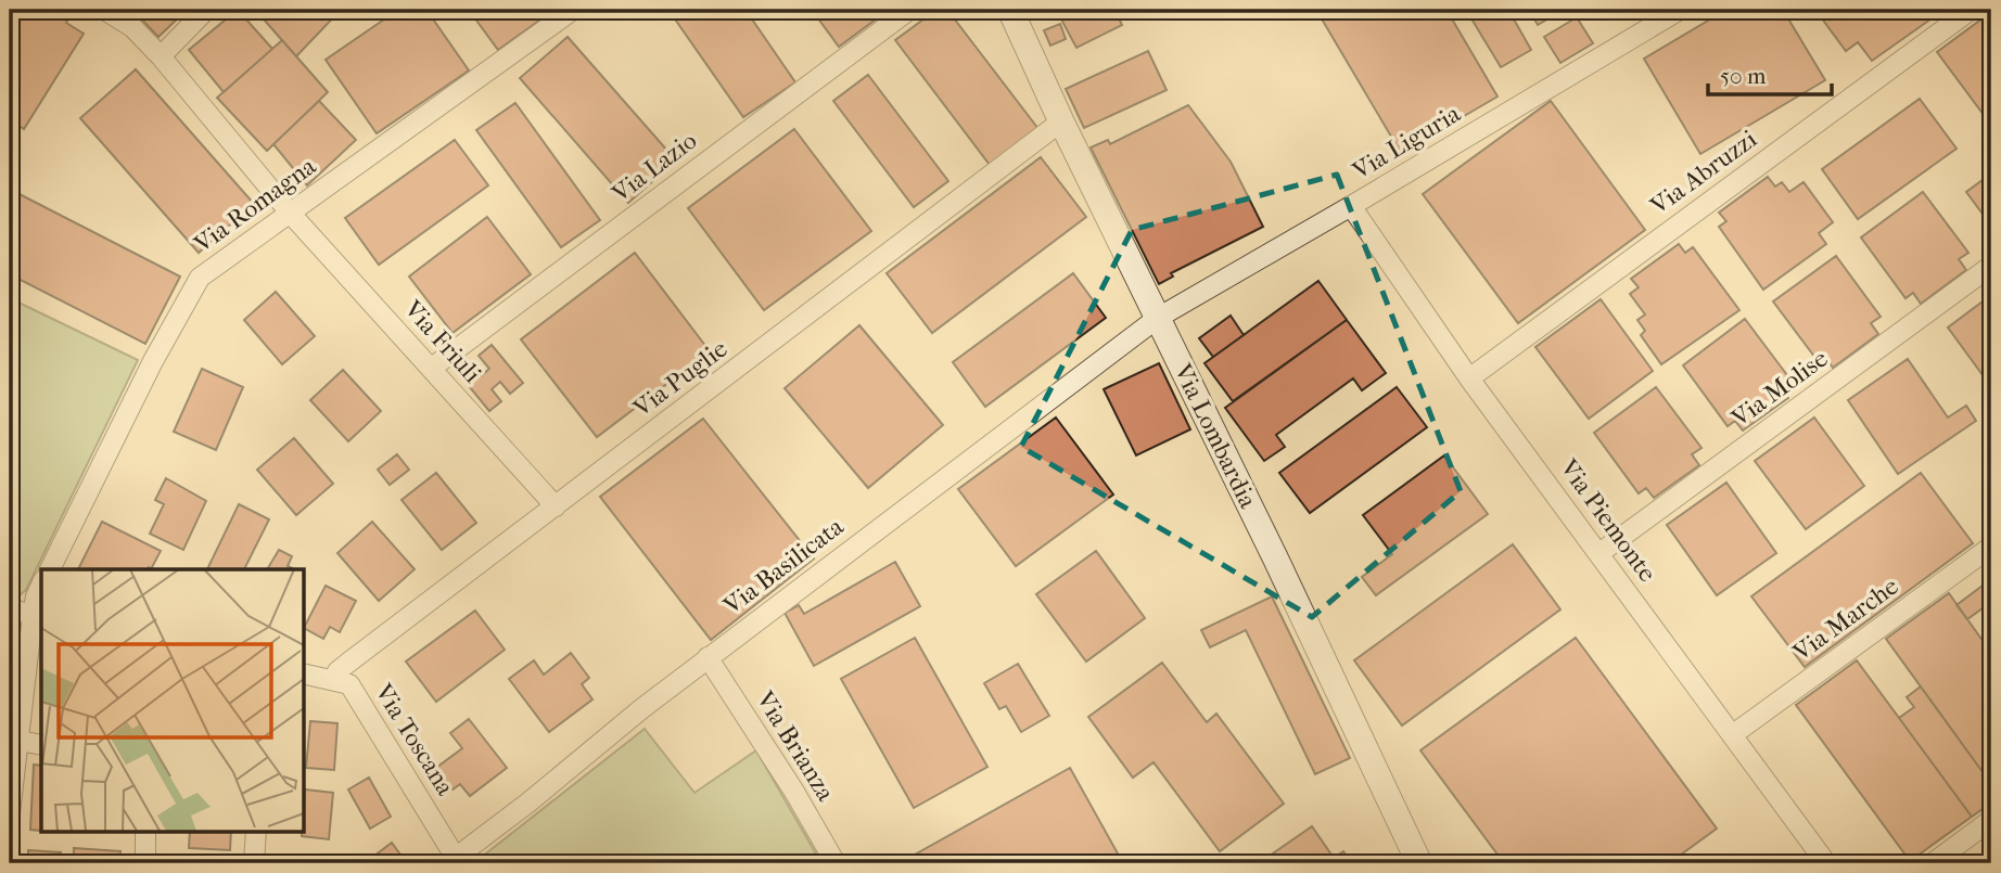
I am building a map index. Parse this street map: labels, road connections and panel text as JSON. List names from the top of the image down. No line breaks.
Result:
{"streets":{"street":["Via Liguria","Via Lazio","Via Abruzzi","Via Romagna","Via Friuli","Via Puglie","Via Molise","Via Lombardia","Via Piemonte","Via Basilicata","Via Marche","Via Toscana","Via Brianza"]},"crossings":[["Via Liguria","Via Lombardia"],["Via Liguria","Via Piemonte"],["Via Liguria","Via Basilicata"],["Via Lazio","Via Friuli"],["Via Abruzzi","Via Piemonte"],["Via Romagna","Via Friuli"],["Via Friuli","Via Puglie"],["Via Puglie","Via Lombardia"],["Via Puglie","Via Toscana"],["Via Molise","Via Piemonte"],["Via Lombardia","Via Basilicata"],["Via Piemonte","Via Marche"],["Via Basilicata","Via Toscana"],["Via Basilicata","Via Brianza"]],"scale_bar":"50 m"}
